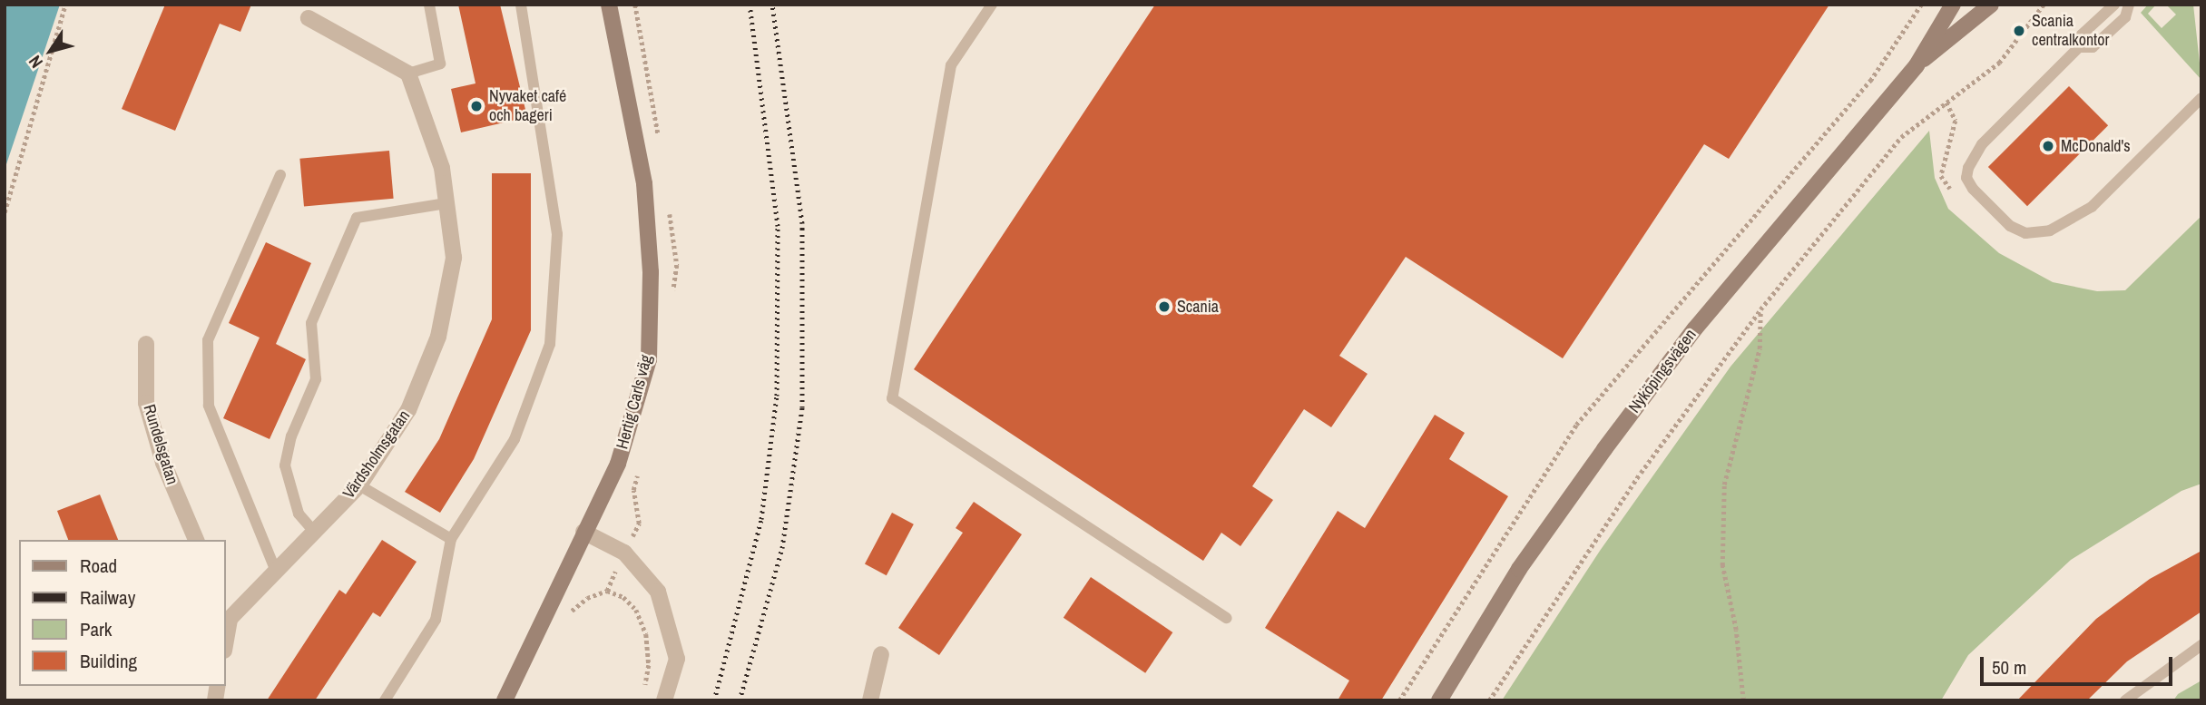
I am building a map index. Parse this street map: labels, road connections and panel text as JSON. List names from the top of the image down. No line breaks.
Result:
{"streets":{"main road":["Nyköpingsvägen","Hertig Carls väg"],"street":["Rundelsgatan","Värdsholmsgatan"]},"places":["Scania centralkontor","Nyvaket café och bageri","McDonald's","Scania"],"legend":["Road","Railway","Park","Building"],"scale_bar":"50 m","north":"bottom left"}
